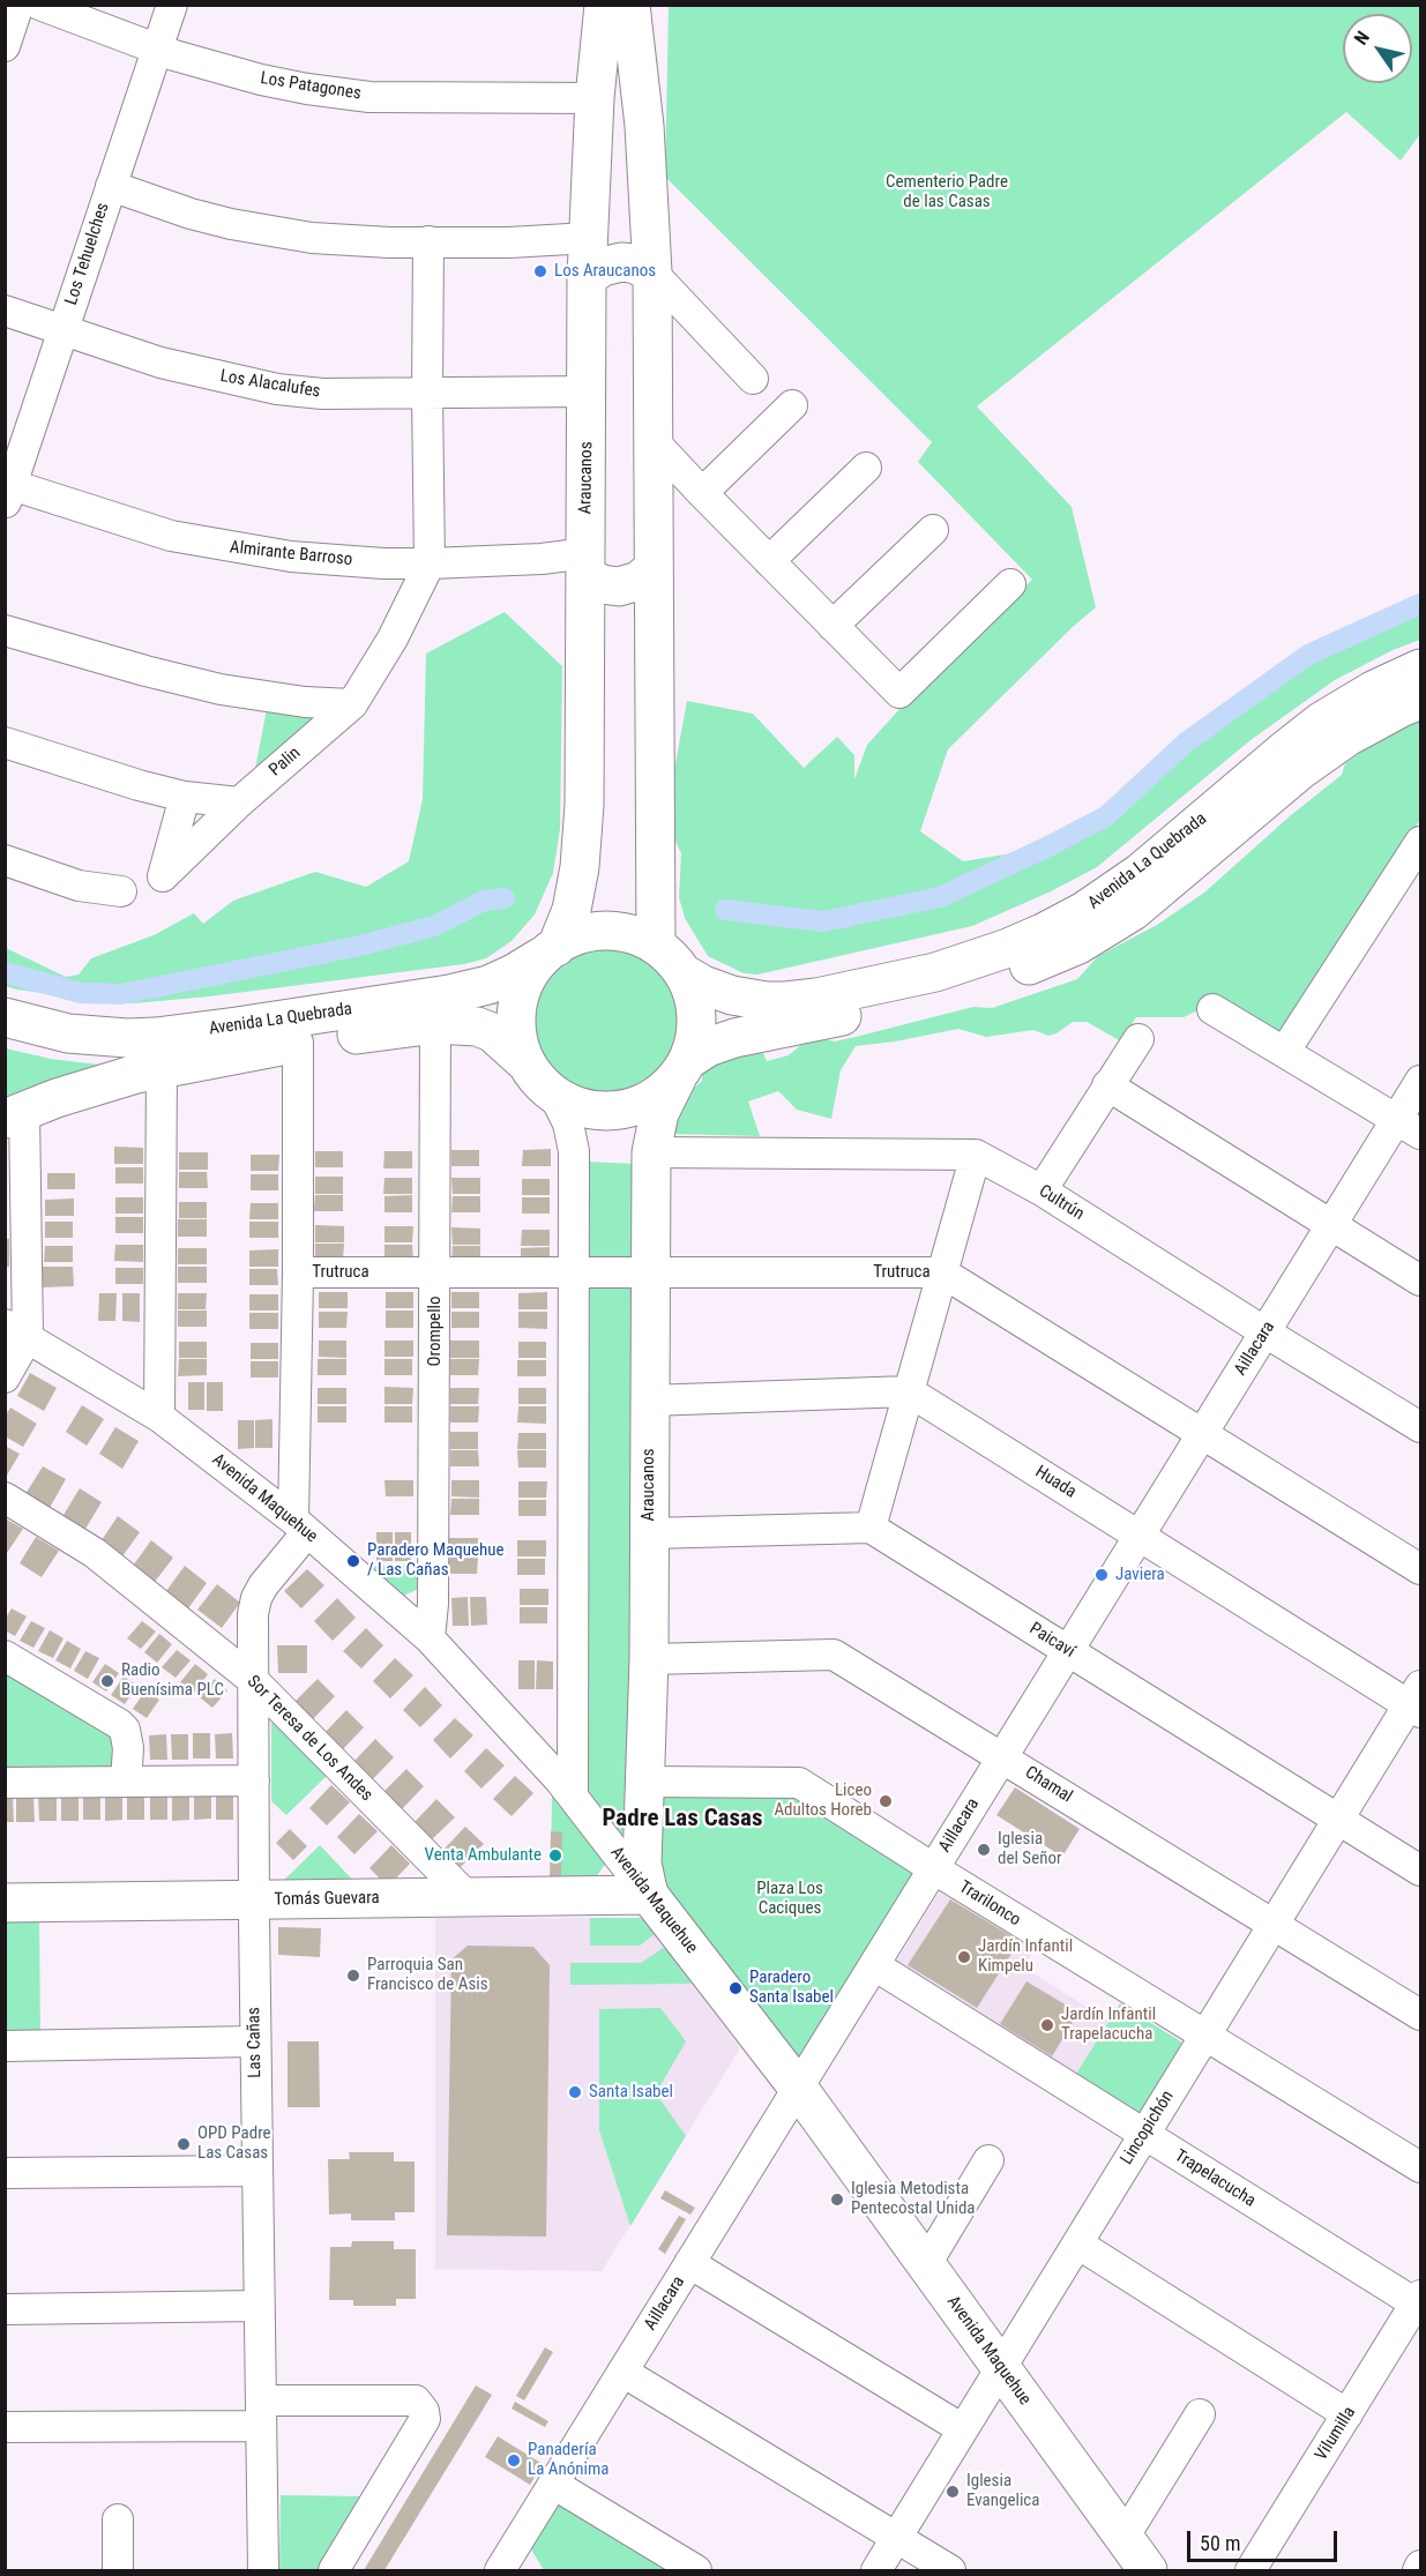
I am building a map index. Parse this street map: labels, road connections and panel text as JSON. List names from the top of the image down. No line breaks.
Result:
{"streets":{"main road":["Araucanos","Avenida La Quebrada","Avenida Maquehue","Tomás Guevara"],"street":["Los Patagones","Los Tehuelches","Los Alacalufes","Almirante Barroso","Palin","Cultrún","Trutruca","Orompello","Aillacara","Huada","Paicaví","Sor Teresa de Los Andes","Chamal","Trarilonco","Las Cañas","Lincopichón","Trapelacucha","Vilumilla"]},"crossings":[["Los Patagones","Los Tehuelches"],["Los Patagones","Araucanos"],["Los Tehuelches","Los Alacalufes"],["Los Tehuelches","Almirante Barroso"],["Los Alacalufes","Araucanos"],["Araucanos","Almirante Barroso"],["Araucanos","Avenida La Quebrada"],["Araucanos","Cultrún"],["Araucanos","Trutruca"],["Araucanos","Avenida Maquehue"],["Araucanos","Chamal"],["Araucanos","Tomás Guevara"],["Araucanos","Trarilonco"],["Almirante Barroso","Palin"],["Avenida La Quebrada","Orompello"],["Cultrún","Aillacara"],["Trutruca","Orompello"],["Trutruca","Aillacara"],["Orompello","Avenida Maquehue"],["Aillacara","Huada"],["Aillacara","Avenida Maquehue"],["Aillacara","Paicaví"],["Aillacara","Chamal"],["Aillacara","Trarilonco"],["Aillacara","Trapelacucha"],["Huada","Lincopichón"],["Avenida Maquehue","Tomás Guevara"],["Avenida Maquehue","Las Cañas"],["Avenida Maquehue","Lincopichón"],["Paicaví","Lincopichón"],["Sor Teresa de Los Andes","Tomás Guevara"],["Sor Teresa de Los Andes","Las Cañas"],["Chamal","Lincopichón"],["Tomás Guevara","Las Cañas"],["Trarilonco","Lincopichón"],["Lincopichón","Trapelacucha"],["Trapelacucha","Vilumilla"]],"districts":["Padre Las Casas"],"parks":["Cementerio Padre de las Casas","Plaza Los Caciques"],"places":["Los Araucanos","Paradero Maquehue / Las Cañas","Javiera","Radio Buenísima PLC","Liceo Adultos Horeb","Iglesia del Señor","Venta Ambulante","Jardín Infantil Kimpelu","Parroquia San Francisco de Asis","Paradero Santa Isabel","Jardín Infantil Trapelacucha","Santa Isabel","OPD Padre Las Casas","Iglesia Metodista Pentecostal Unida","Panadería La Anónima","Iglesia Evangelica"],"scale_bar":"50 m","north":"top left"}
